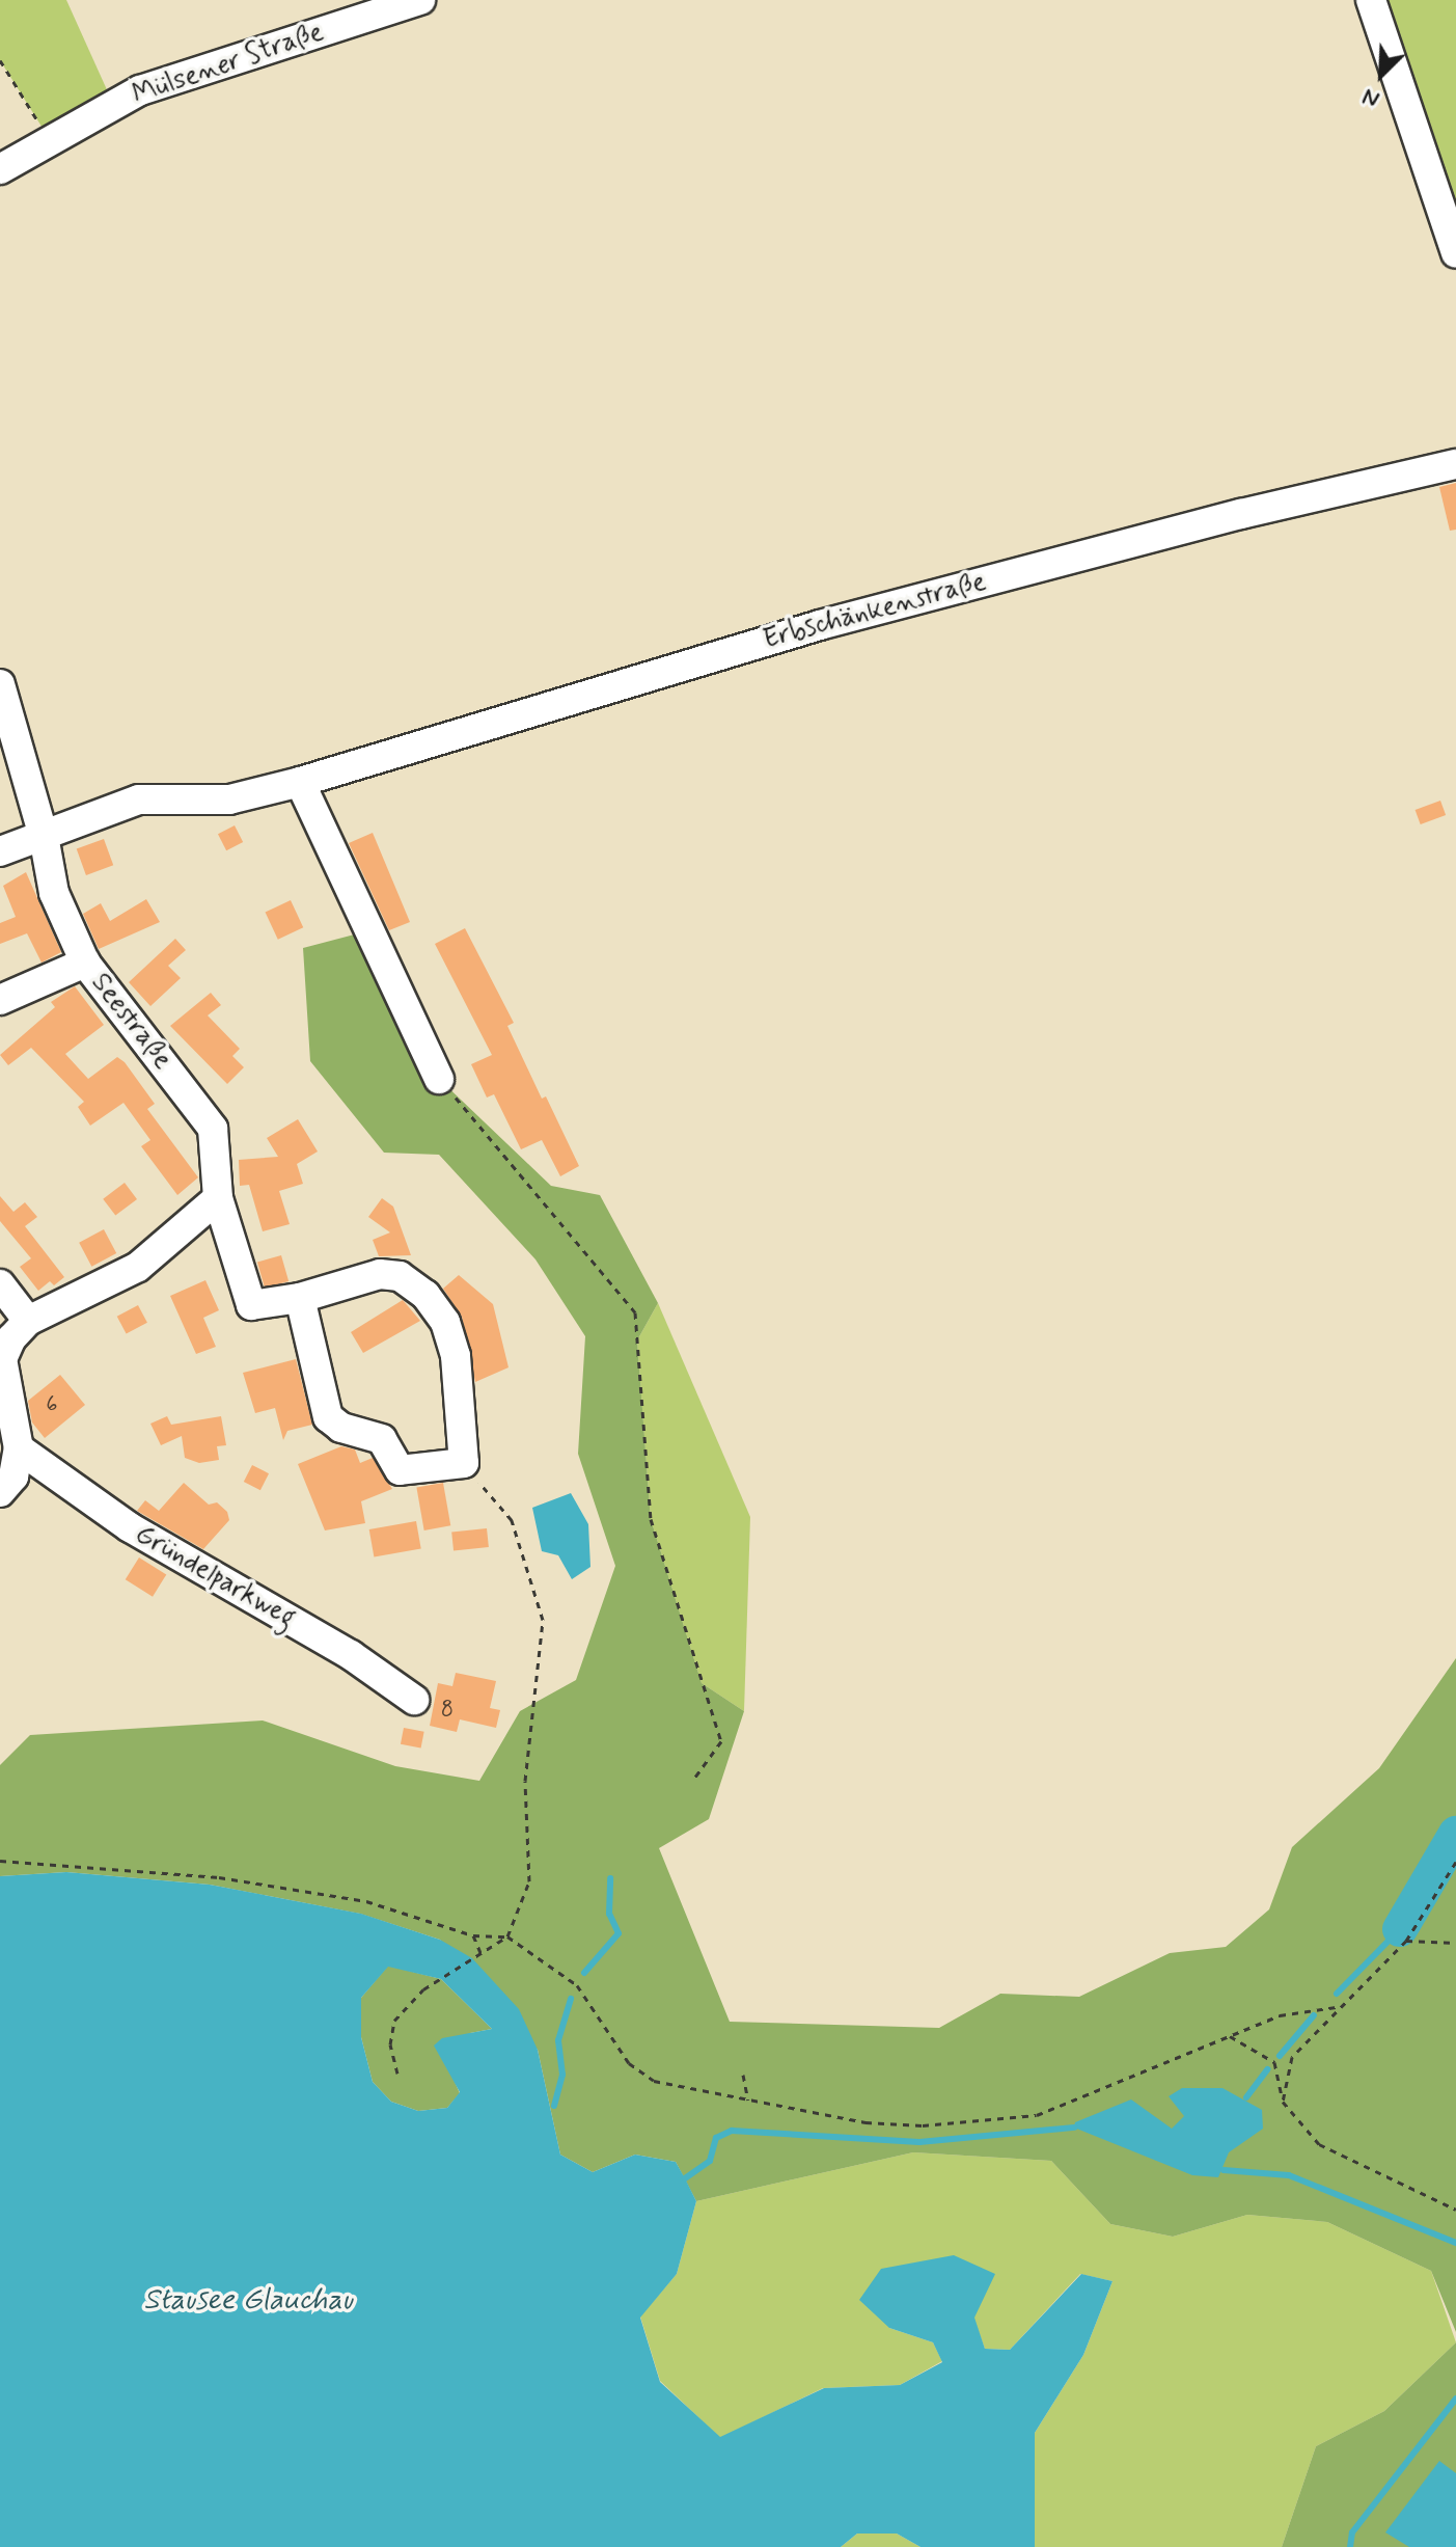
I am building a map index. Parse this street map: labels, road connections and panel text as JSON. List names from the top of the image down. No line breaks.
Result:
{"streets":{"street":["Mülsener Straße","Erbschänkenstraße","Seestraße","Gründelparkweg"]},"crossings":[["Erbschänkenstraße","Seestraße"]],"water":["Stausee Glauchau"],"house_numbers":["6","8"],"north":"bottom left"}
